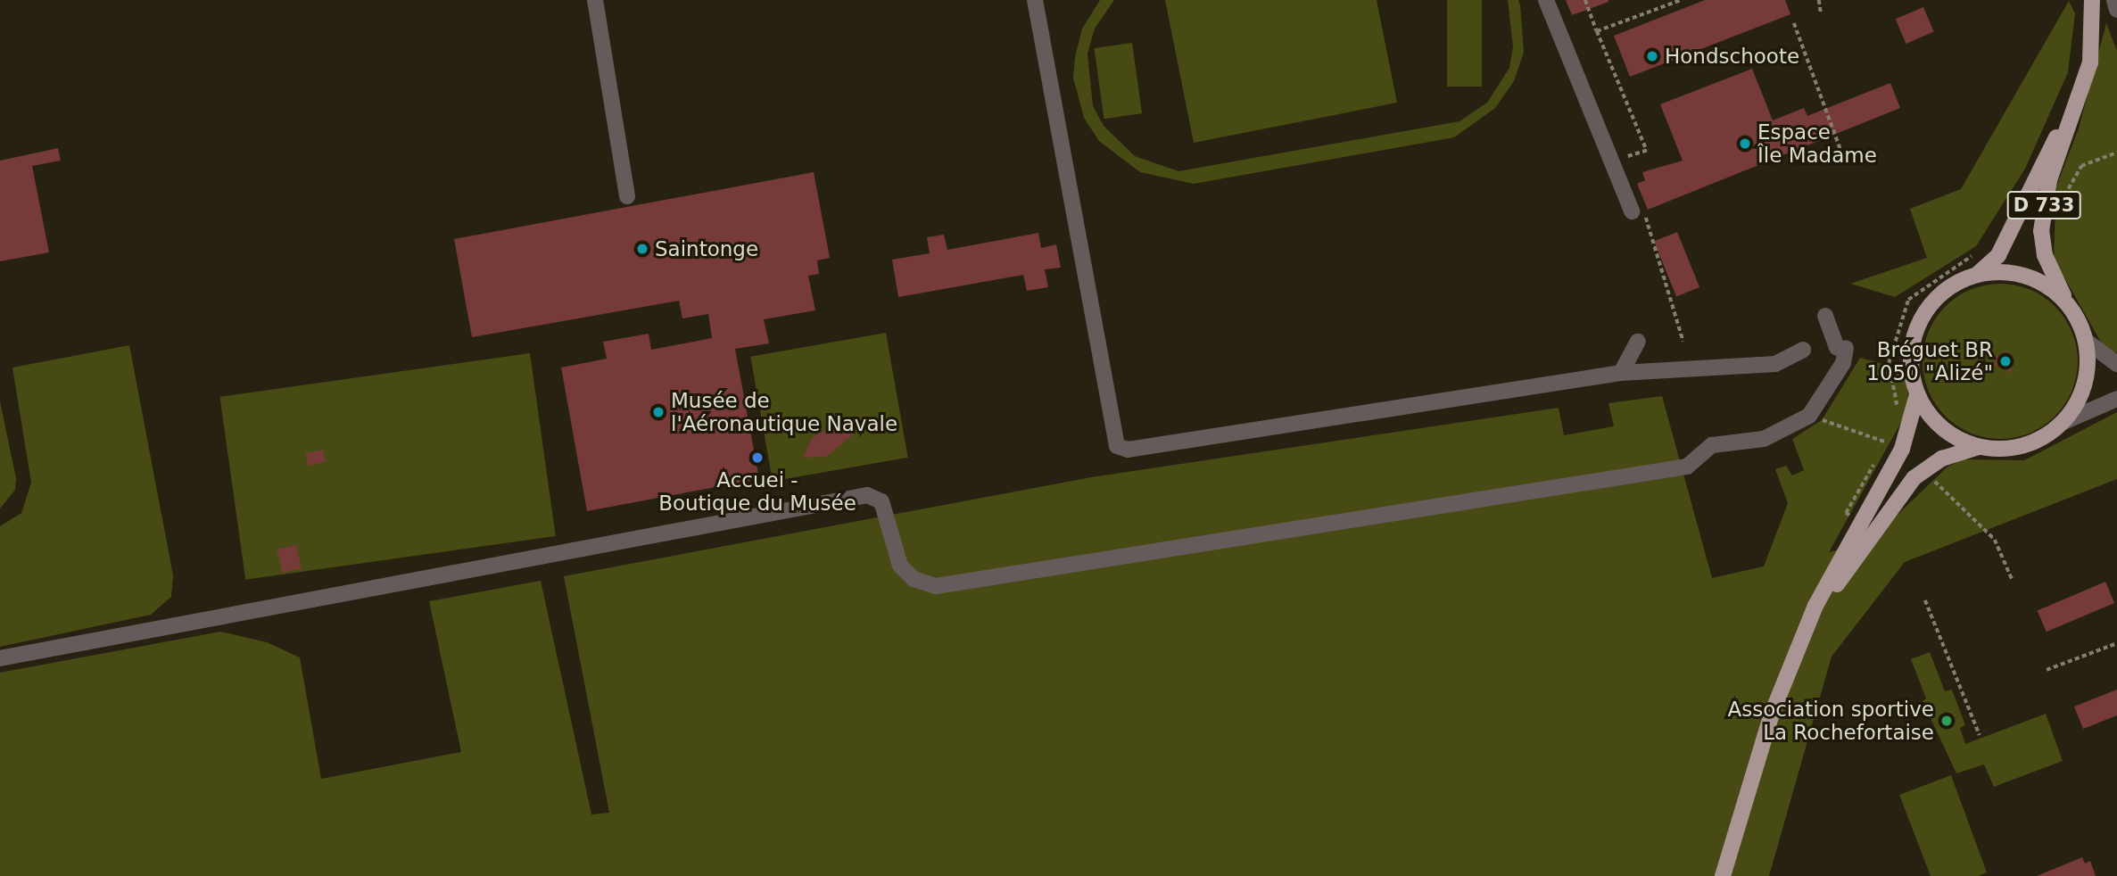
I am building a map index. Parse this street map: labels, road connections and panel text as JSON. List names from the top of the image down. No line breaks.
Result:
{"streets":{"main road":["D 733"]},"places":["Hondschoote","Espace Île Madame","Saintonge","Bréguet BR 1050 \"Alizé\"","Musée de l'Aéronautique Navale","Accuei - Boutique du Musée","Association sportive La Rochefortaise"]}
